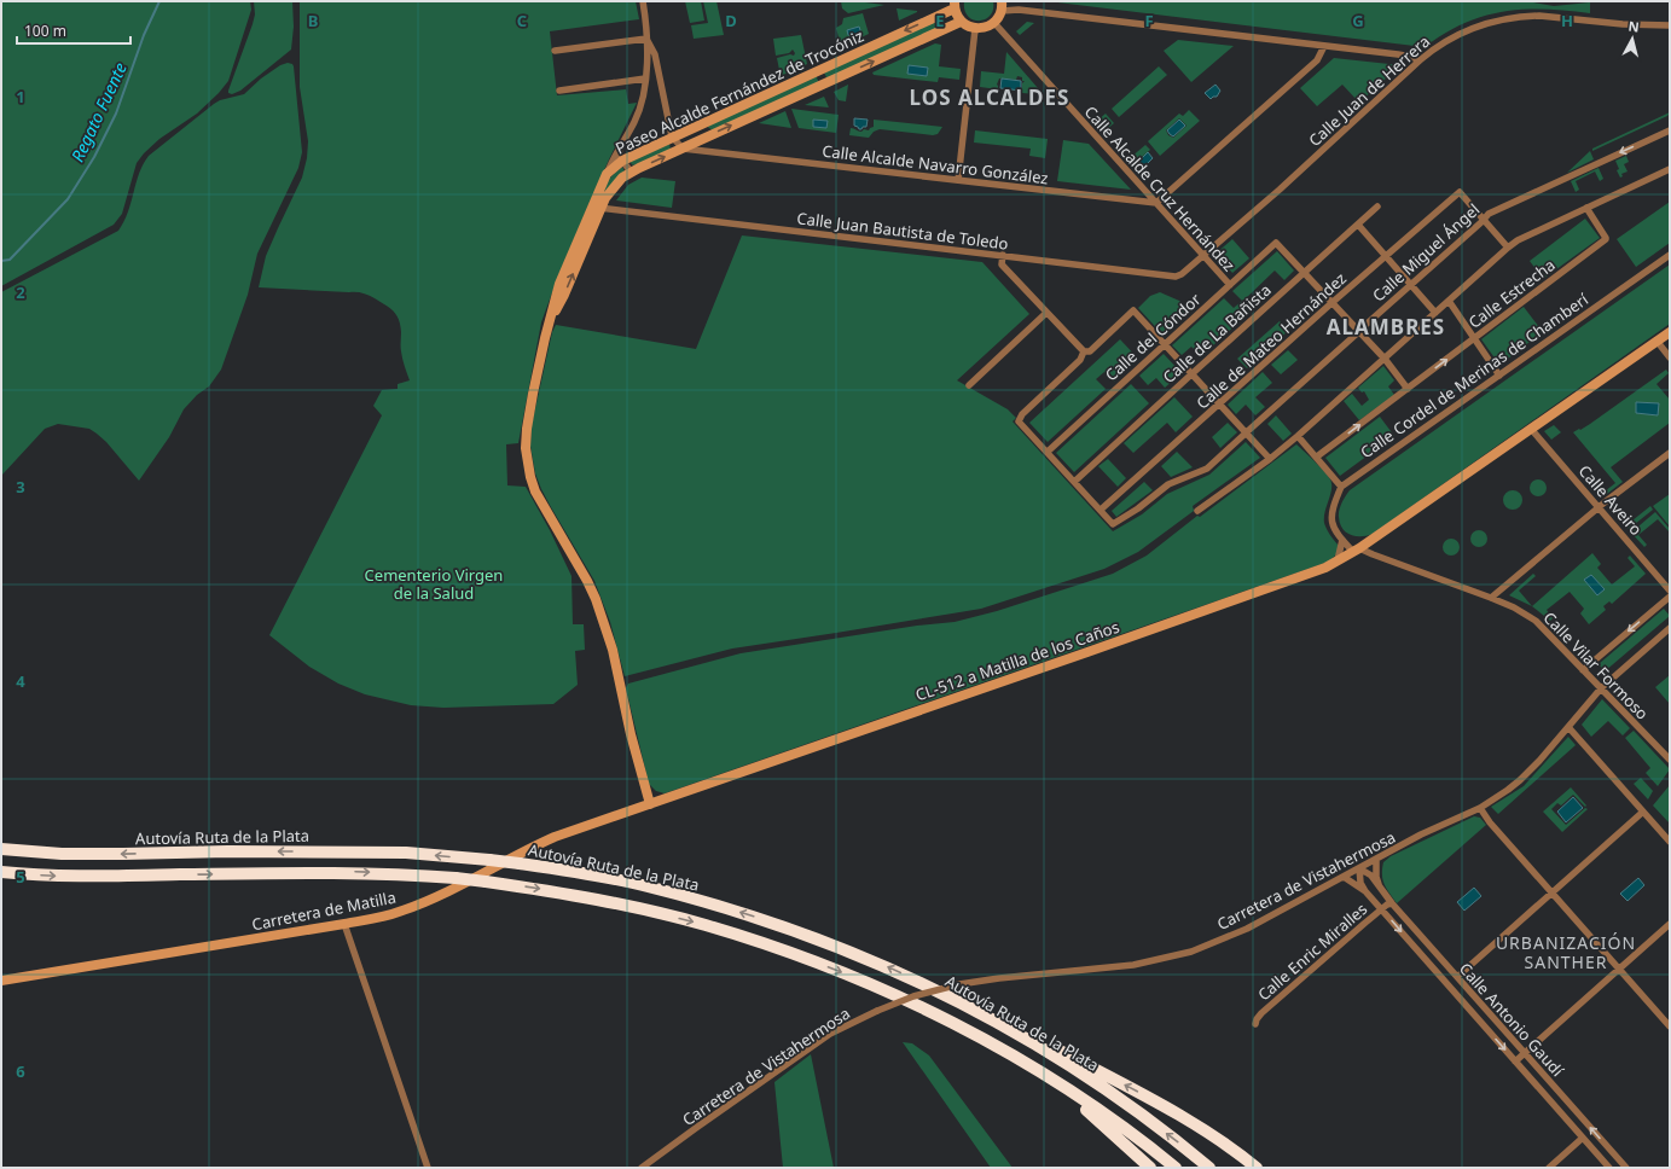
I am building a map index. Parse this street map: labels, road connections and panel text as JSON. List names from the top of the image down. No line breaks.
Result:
{"streets":{"highway":["Autovía Ruta de la Plata"],"main road":["Paseo Alcalde Fernández de Trocóniz","CL-512 a Matilla de los Caños","Carretera de Matilla"],"street":["Calle Juan de Herrera","Calle Alcalde Navarro González","Calle Alcalde Cruz Hernández","Calle Juan Bautista de Toledo","Calle Miguel Ángel","Calle Estrecha","Calle de La Bañista","Calle del Cóndor","Calle de Mateo Hernández","Calle Cordel de Merinas de Chamberí","Calle Aveiro","Calle Vilar Formoso","Carretera de Vistahermosa","Calle Enric Miralles","Calle Antonio Gaudí"]},"crossings":[["Calle Juan de Herrera","Calle Alcalde Cruz Hernández"],["Calle Juan de Herrera","Calle Juan Bautista de Toledo"],["Paseo Alcalde Fernández de Trocóniz","Calle Alcalde Navarro González"],["Paseo Alcalde Fernández de Trocóniz","Calle Juan Bautista de Toledo"],["Paseo Alcalde Fernández de Trocóniz","Carretera de Matilla"],["Calle Alcalde Navarro González","Calle Alcalde Cruz Hernández"],["Calle Alcalde Cruz Hernández","Calle Juan Bautista de Toledo"],["Calle Alcalde Cruz Hernández","Calle del Cóndor"],["Calle Miguel Ángel","Calle de Mateo Hernández"],["Calle de La Bañista","Calle del Cóndor"],["CL-512 a Matilla de los Caños","Calle Vilar Formoso"],["CL-512 a Matilla de los Caños","Carretera de Matilla"],["Calle Vilar Formoso","Carretera de Vistahermosa"],["Carretera de Vistahermosa","Calle Antonio Gaudí"],["Calle Enric Miralles","Calle Antonio Gaudí"]],"districts":["LOS ALCALDES","ALAMBRES","URBANIZACIÓN SANTHER"],"water":["Regato Fuente"],"parks":["Cementerio Virgen de la Salud"],"scale_bar":"100 m","north":"top","grid":{"columns":["B","C","D","E","F","G","H"],"rows":["1","2","3","4","5","6"]}}
